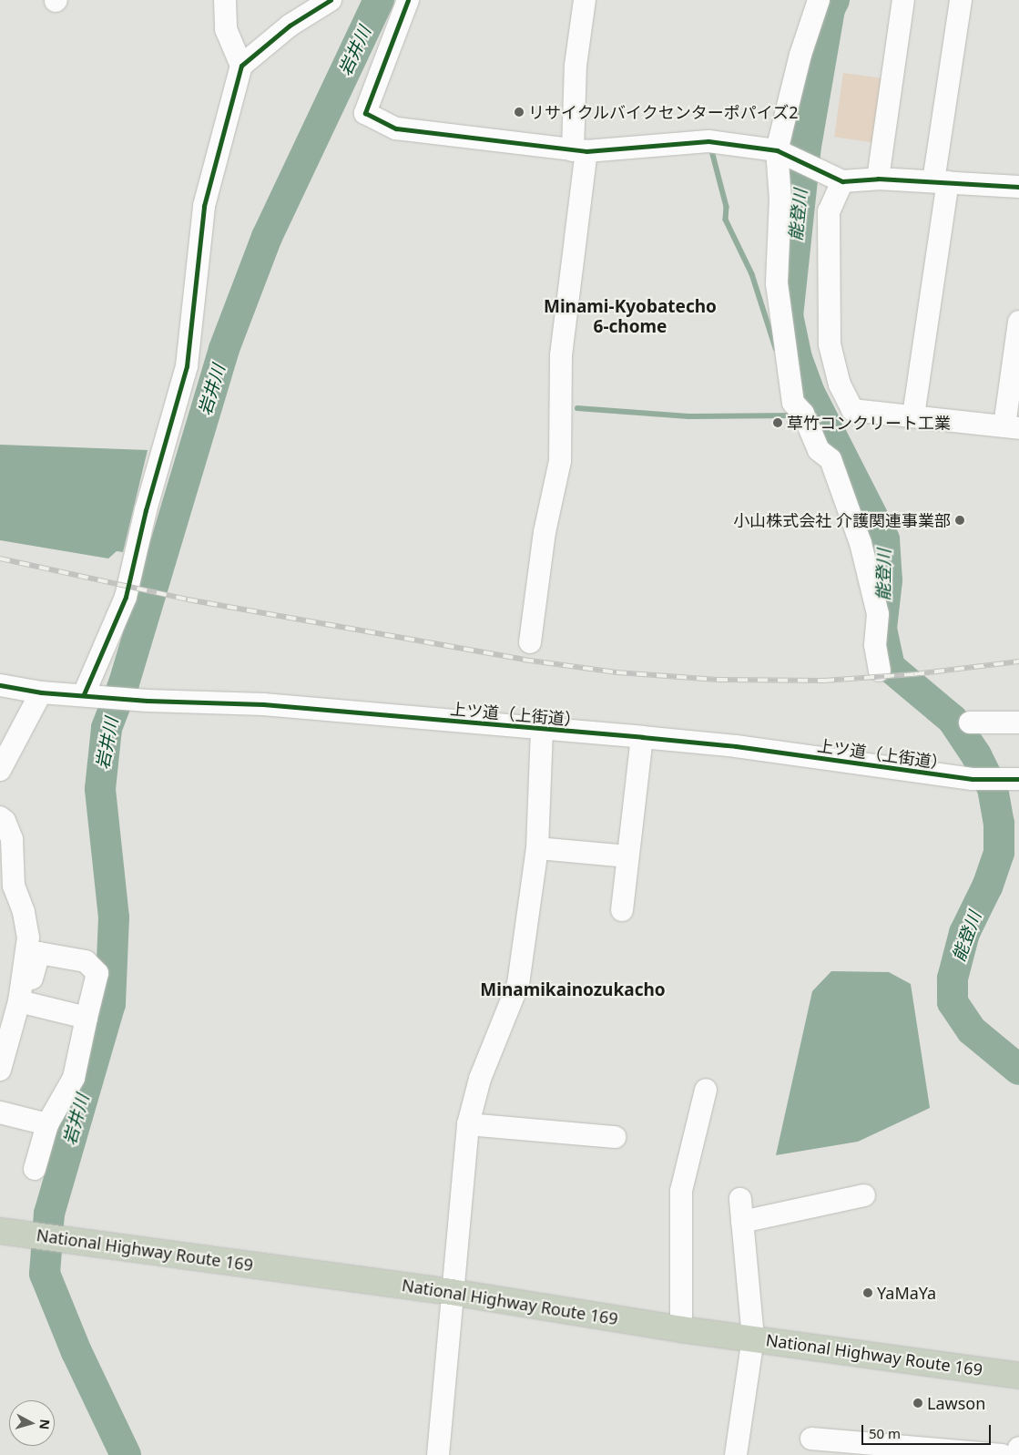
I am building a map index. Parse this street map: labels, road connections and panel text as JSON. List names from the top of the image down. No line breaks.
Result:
{"streets":{"highway":["National Highway Route 169"],"street":["上ツ道（上街道）"]},"districts":["Minami-Kyobatecho 6-chome","Minamikainozukacho"],"water":["岩井川","能登川"],"places":["リサイクルバイクセンターポパイズ2","草竹コンクリート工業","小山株式会社 介護関連事業部","YaMaYa","Lawson"],"scale_bar":"50 m","north":"right"}
